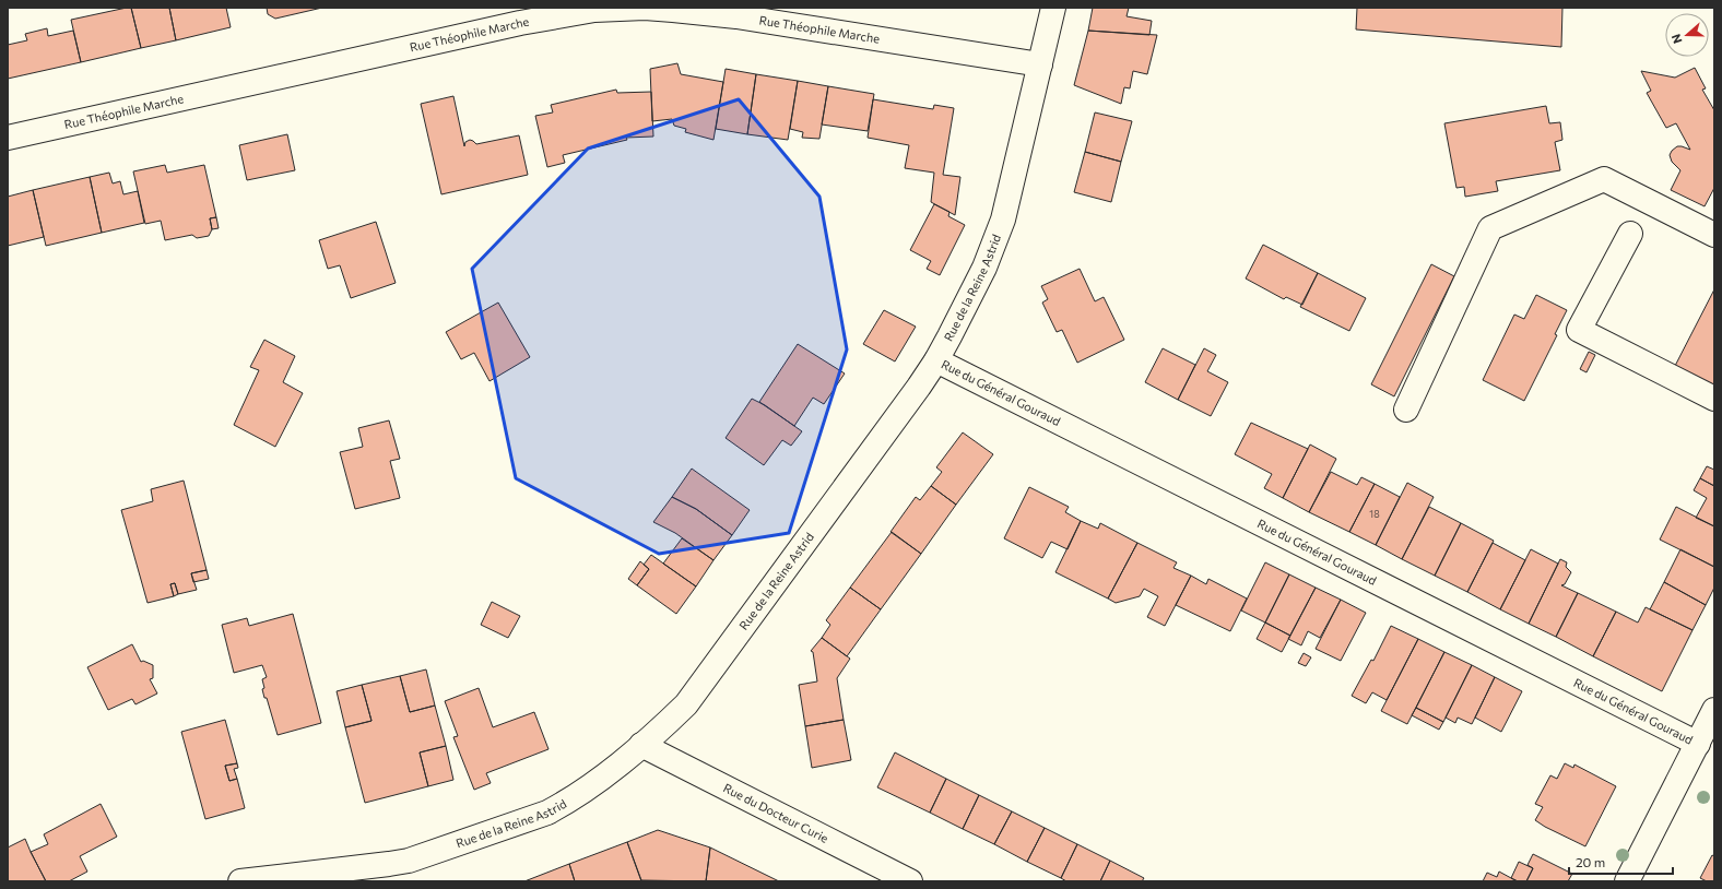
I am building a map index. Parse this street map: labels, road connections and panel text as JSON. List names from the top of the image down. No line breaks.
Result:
{"streets":{"street":["Rue Théophile Marche","Rue de la Reine Astrid","Rue du Général Gouraud","Rue du Docteur Curie"]},"crossings":[["Rue Théophile Marche","Rue de la Reine Astrid"],["Rue de la Reine Astrid","Rue du Général Gouraud"],["Rue de la Reine Astrid","Rue du Docteur Curie"]],"house_numbers":["18"],"scale_bar":"20 m","north":"left"}
